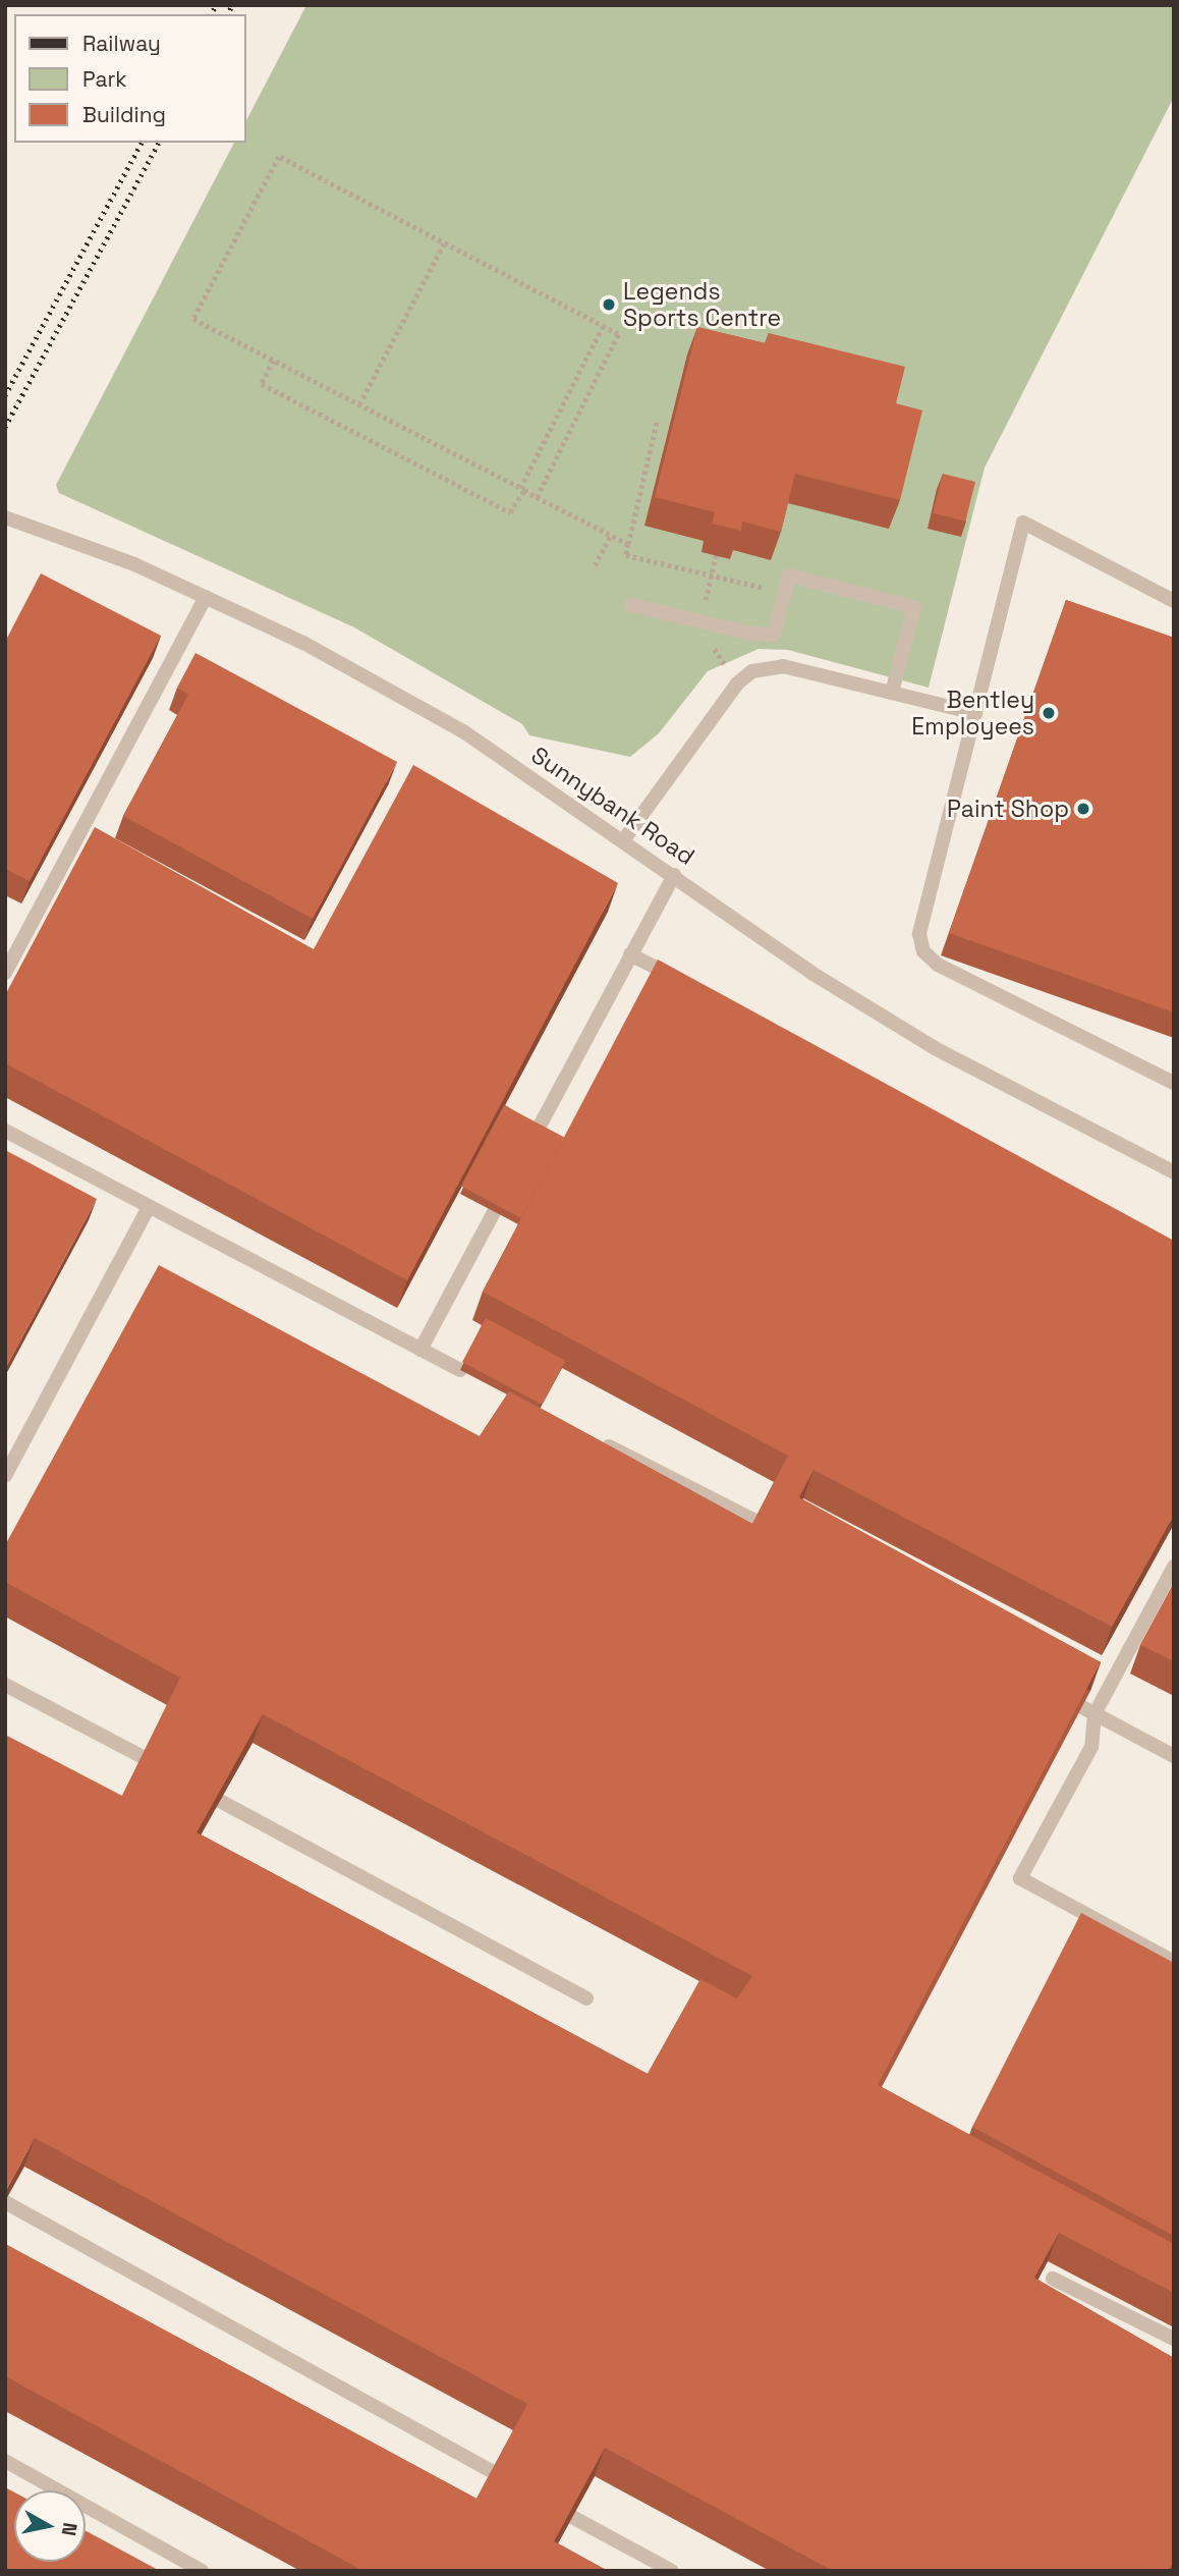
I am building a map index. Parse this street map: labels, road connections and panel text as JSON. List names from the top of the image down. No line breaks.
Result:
{"streets":{"lane":["Sunnybank Road"]},"places":["Legends Sports Centre","Bentley Employees","Paint Shop"],"legend":["Railway","Park","Building"],"north":"right"}
